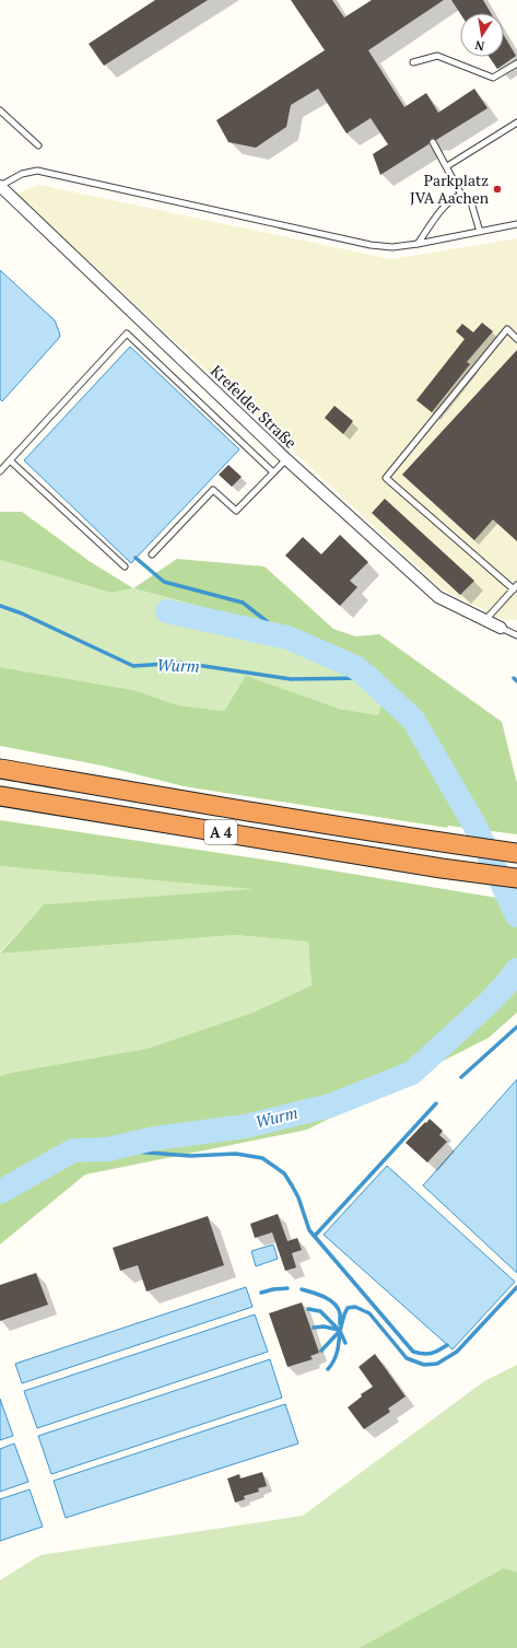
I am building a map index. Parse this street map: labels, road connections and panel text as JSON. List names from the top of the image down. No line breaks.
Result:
{"streets":{"highway":["A 4"],"street":["Krefelder Straße"]},"water":["Wurm"],"places":["Parkplatz JVA Aachen"],"north":"bottom"}
